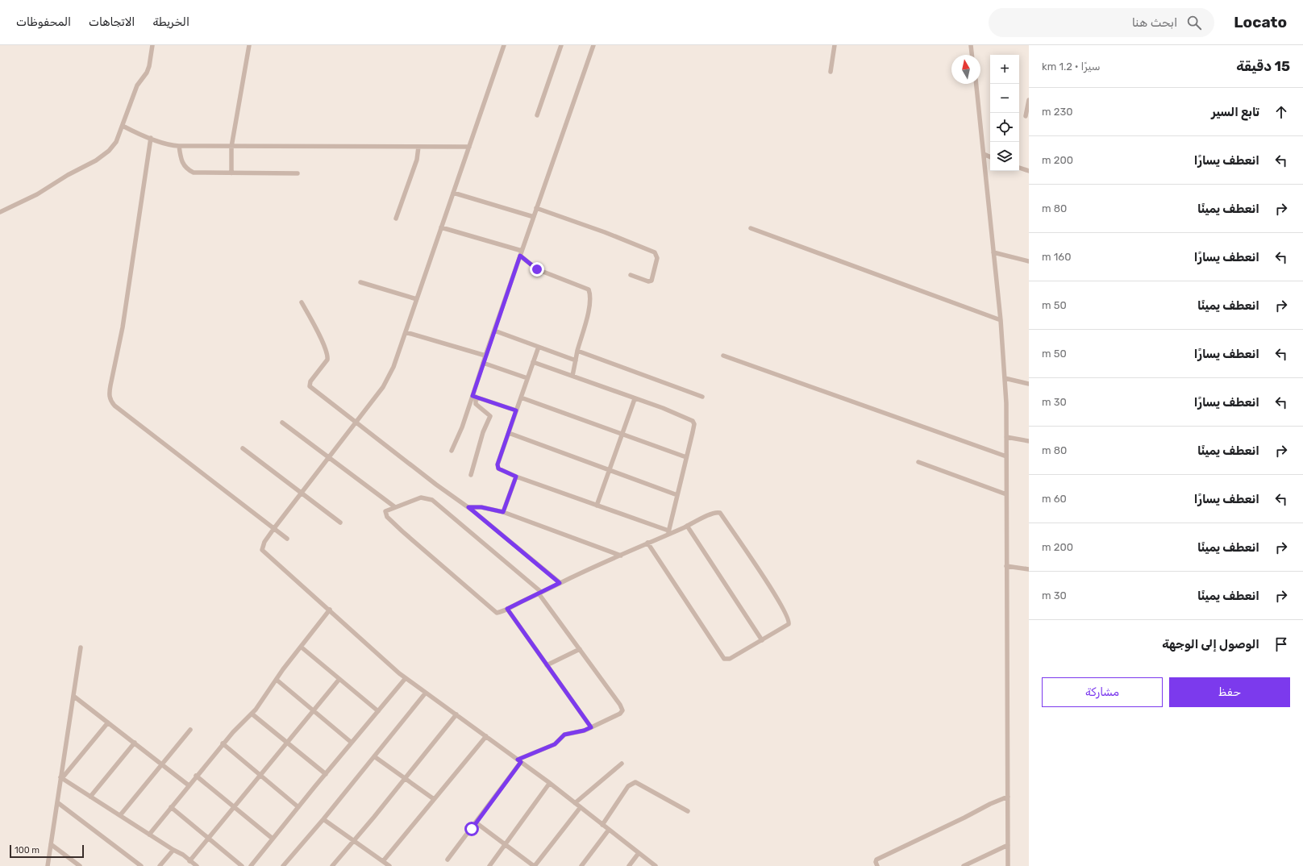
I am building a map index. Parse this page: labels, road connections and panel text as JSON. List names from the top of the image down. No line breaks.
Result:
{"scale_bar":"100 m","north":"top","page":{"header":"Locato","search":"ابحث هنا","nav":["الخريطة","الاتجاهات","المحفوظات"],"heading":["15 دقيقة","سيرًا · 1.2 km"],"map_buttons":["+","−"],"list":[["تابع السير","230 m"],["انعطف يسارًا","200 m"],["انعطف يمينًا","80 m"],["انعطف يسارًا","160 m"],["انعطف يمينًا","50 m"],["انعطف يسارًا","50 m"],["انعطف يسارًا","30 m"],["انعطف يمينًا","80 m"],["انعطف يسارًا","60 m"],["انعطف يمينًا","200 m"],["انعطف يمينًا","30 m"],"الوصول إلى الوجهة"],"buttons":["حفظ","مشاركة"],"scale":"100 m"}}
